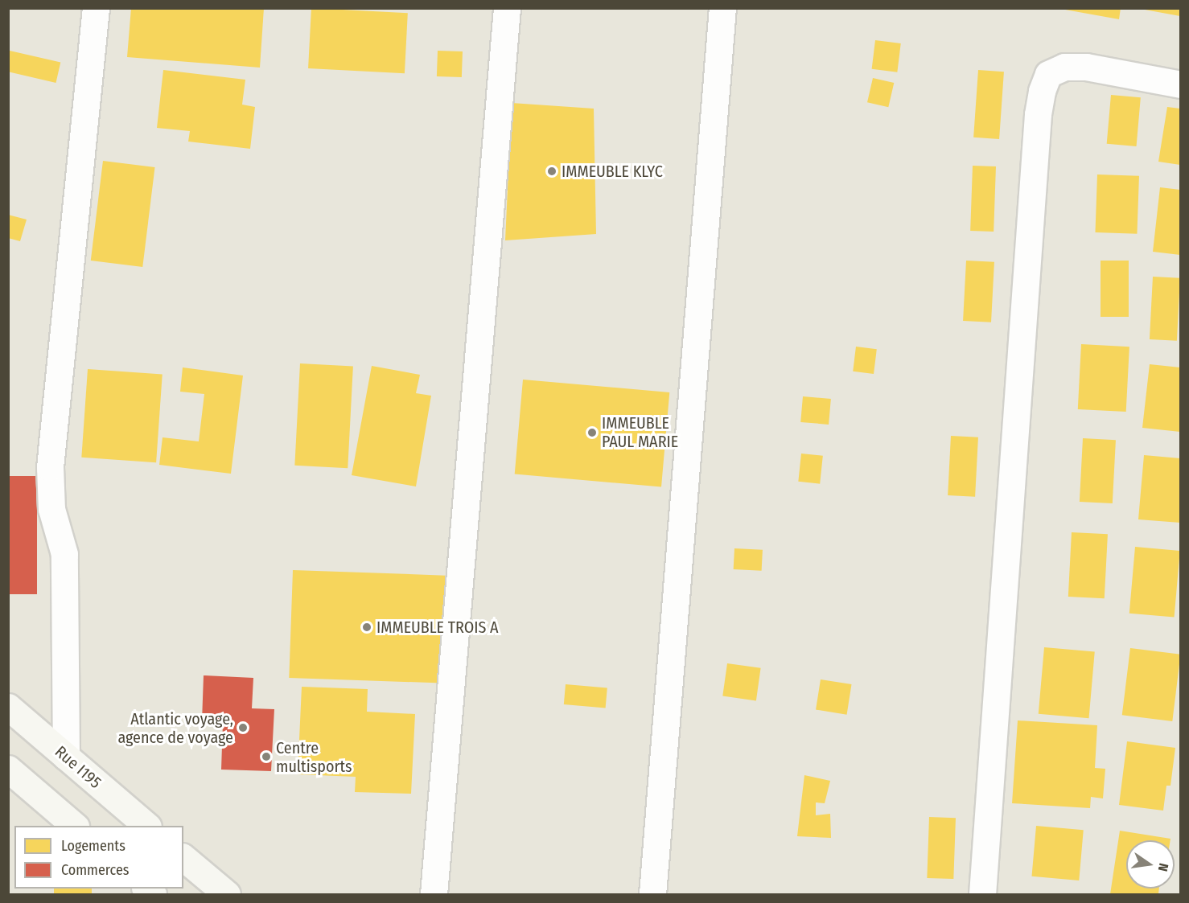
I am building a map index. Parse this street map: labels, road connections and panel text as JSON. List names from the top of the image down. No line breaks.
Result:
{"streets":{"main road":["Rue I195"]},"places":["IMMEUBLE KLYC","IMMEUBLE PAUL MARIE","IMMEUBLE TROIS A","Atlantic voyage, agence de voyage","Centre multisports"],"legend":["Logements","Commerces"],"north":"right"}
